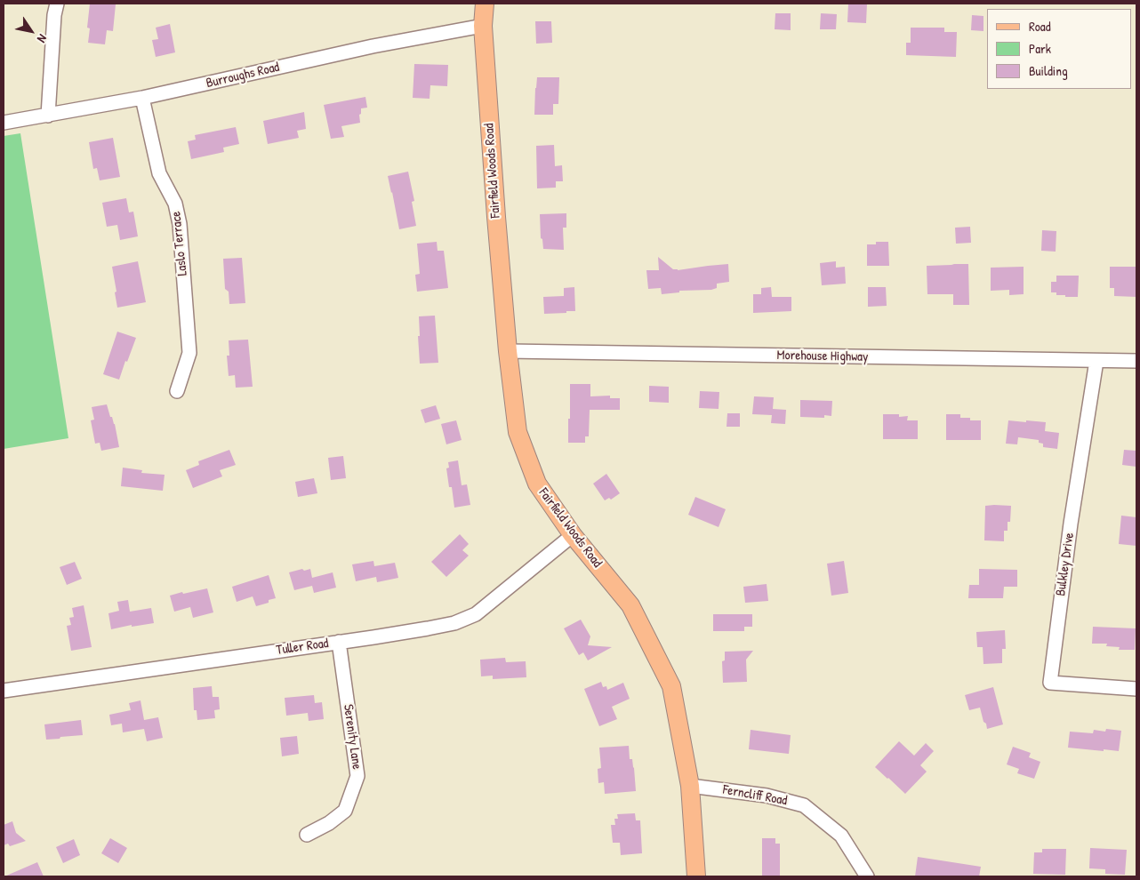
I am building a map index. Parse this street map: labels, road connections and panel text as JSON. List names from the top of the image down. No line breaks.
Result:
{"streets":{"main road":["Fairfield Woods Road"],"street":["Burroughs Road","Laslo Terrace","Morehouse Highway","Bulkley Drive","Tuller Road","Serenity Lane","Ferncliff Road"]},"crossings":[["Burroughs Road","Fairfield Woods Road"],["Burroughs Road","Laslo Terrace"],["Fairfield Woods Road","Morehouse Highway"],["Fairfield Woods Road","Tuller Road"],["Fairfield Woods Road","Ferncliff Road"],["Morehouse Highway","Bulkley Drive"],["Tuller Road","Serenity Lane"]],"legend":["Road","Park","Building"],"north":"bottom right"}
